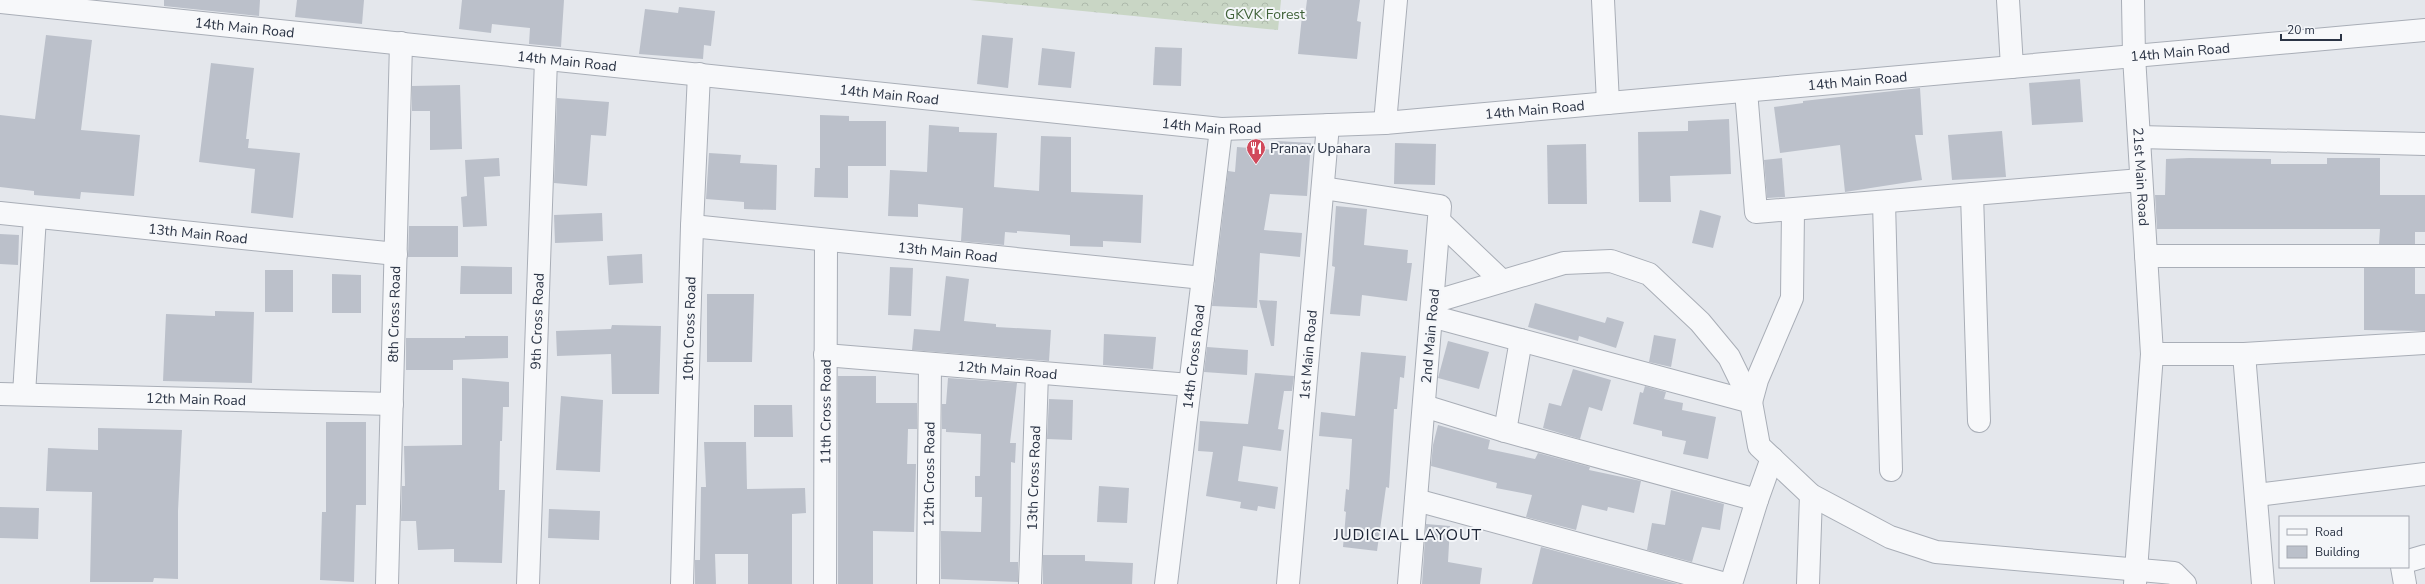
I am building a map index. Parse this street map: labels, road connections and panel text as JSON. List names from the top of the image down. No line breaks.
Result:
{"streets":{"street":["14th Main Road","21st Main Road","13th Main Road","8th Cross Road","9th Cross Road","10th Cross Road","2nd Main Road","1st Main Road","14th Cross Road","12th Main Road","11th Cross Road","12th Cross Road","13th Cross Road"]},"crossings":[["14th Main Road","21st Main Road"],["14th Main Road","8th Cross Road"],["14th Main Road","9th Cross Road"],["14th Main Road","10th Cross Road"],["14th Main Road","1st Main Road"],["14th Main Road","14th Cross Road"],["13th Main Road","8th Cross Road"],["13th Main Road","10th Cross Road"],["13th Main Road","14th Cross Road"],["13th Main Road","11th Cross Road"],["8th Cross Road","12th Main Road"],["2nd Main Road","1st Main Road"],["14th Cross Road","12th Main Road"],["12th Main Road","11th Cross Road"],["12th Main Road","12th Cross Road"],["12th Main Road","13th Cross Road"]],"districts":["JUDICIAL LAYOUT"],"parks":["GKVK Forest"],"places":{"restaurant":["Pranav Upahara"]},"legend":["Road","Building"],"scale_bar":"20 m"}
